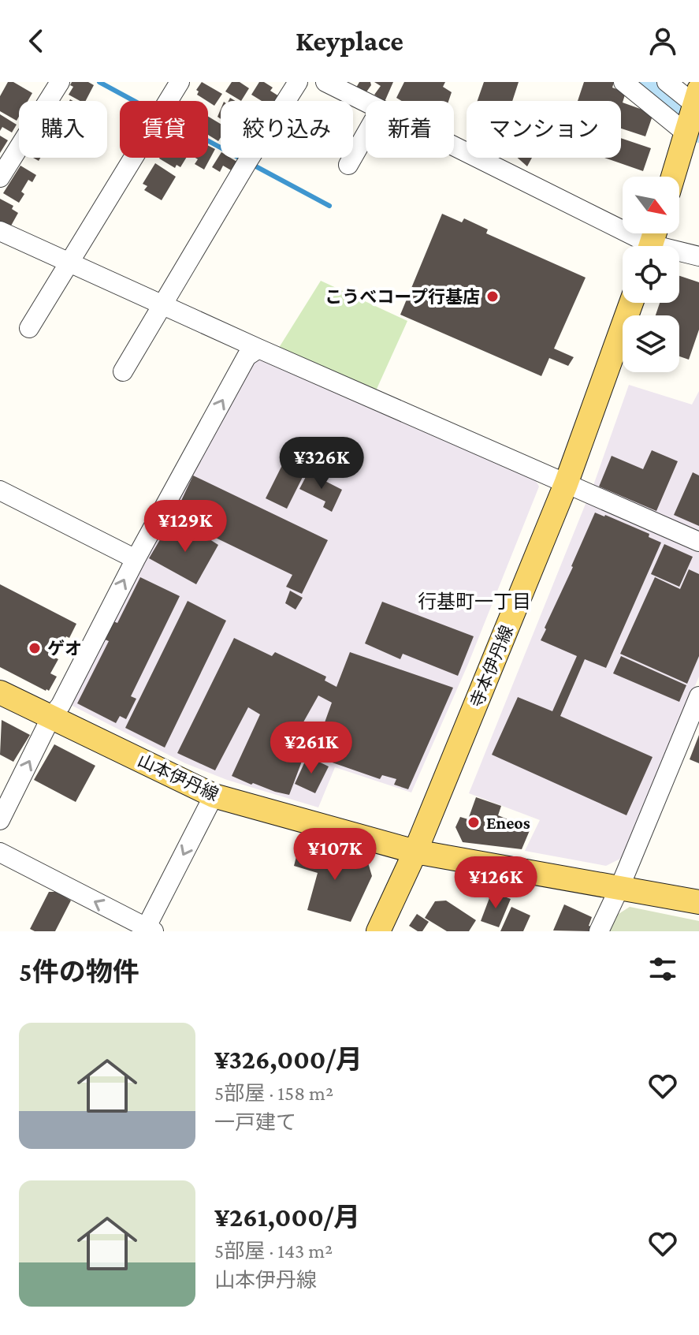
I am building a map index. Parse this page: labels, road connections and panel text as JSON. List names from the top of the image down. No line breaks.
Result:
{"streets":{"main road":["寺本伊丹線","山本伊丹線"]},"crossings":[["寺本伊丹線","山本伊丹線"]],"districts":["行基町一丁目"],"places":["こうべコープ行基店","ゲオ","Eneos"],"north":"bottom right","page":{"header":"Keyplace","chip":["購入","賃貸","絞り込み","新着","マンション"],"price":["¥326K","¥129K","¥261K","¥107K","¥126K"],"heading":"5件の物件","list":[{"name":"¥326,000/月","note":"5部屋 · 158 m² · 一戸建て"},{"name":"¥261,000/月","note":"5部屋 · 143 m² · 山本伊丹線"}]}}
